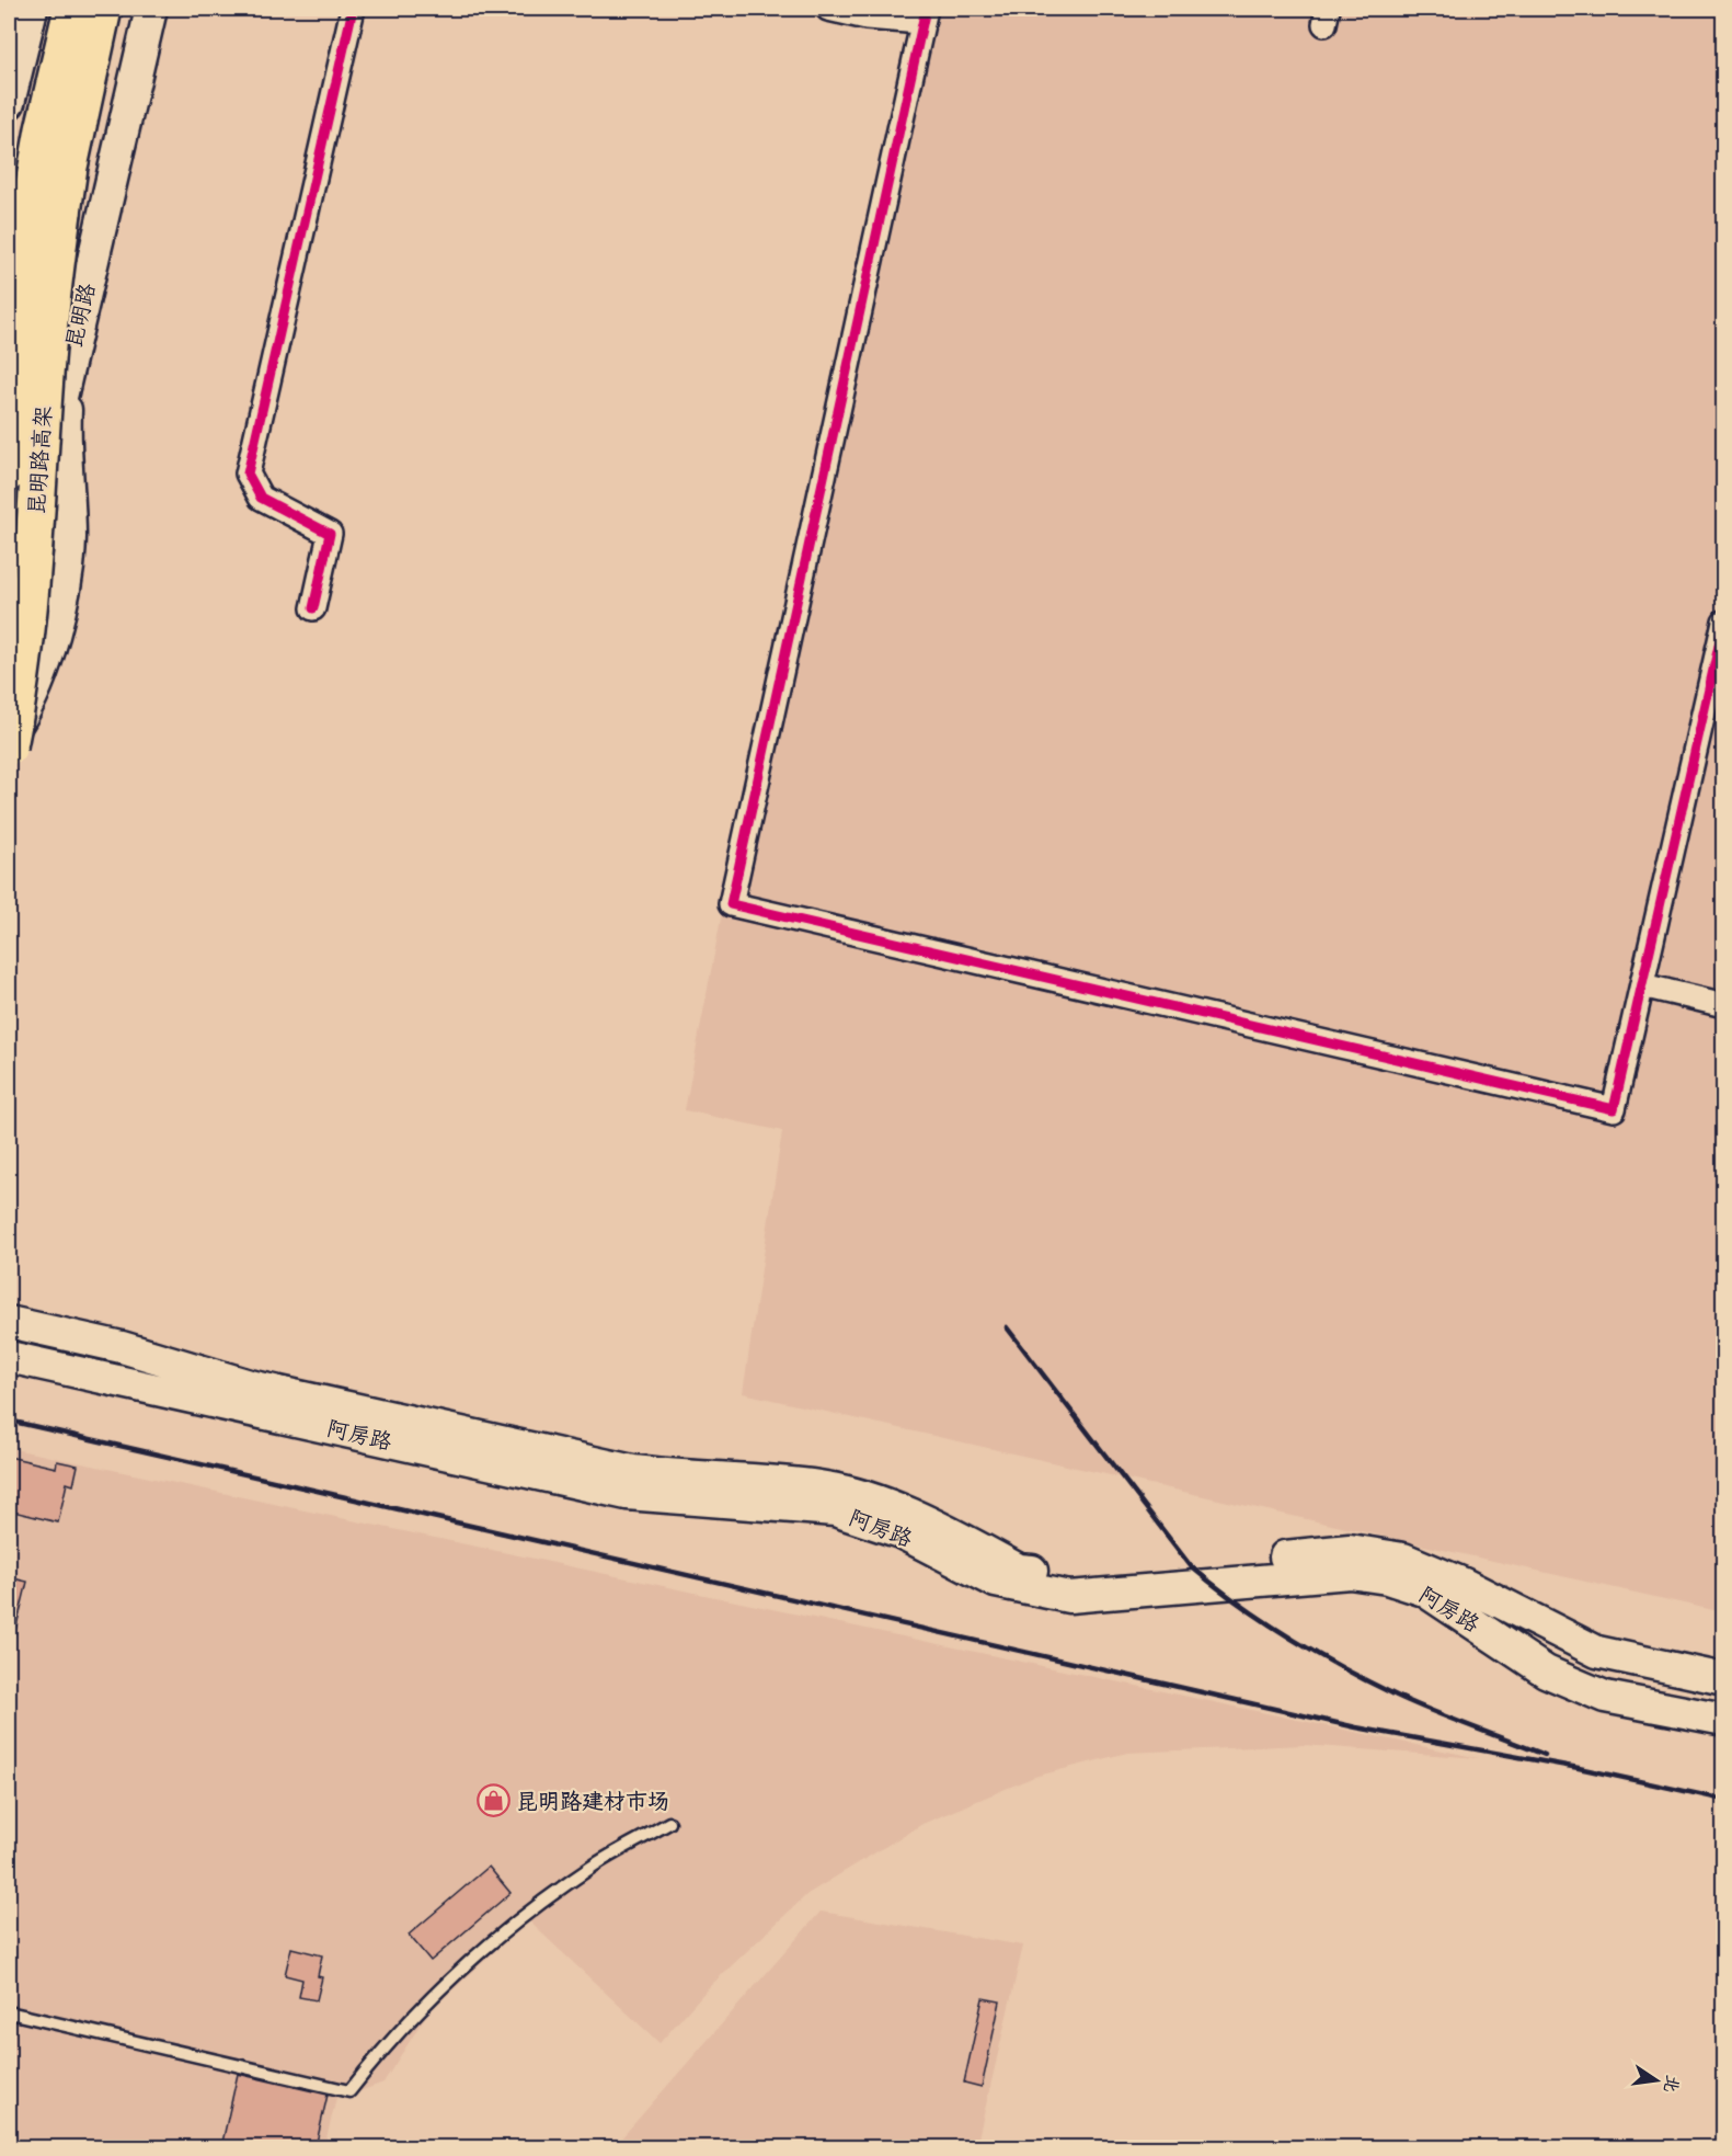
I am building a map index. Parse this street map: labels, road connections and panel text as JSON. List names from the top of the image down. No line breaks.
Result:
{"streets":{"highway":["昆明路高架"],"main road":["昆明路","阿房路"]},"places":{"shop":["昆明路建材市场"]},"north":"right"}
